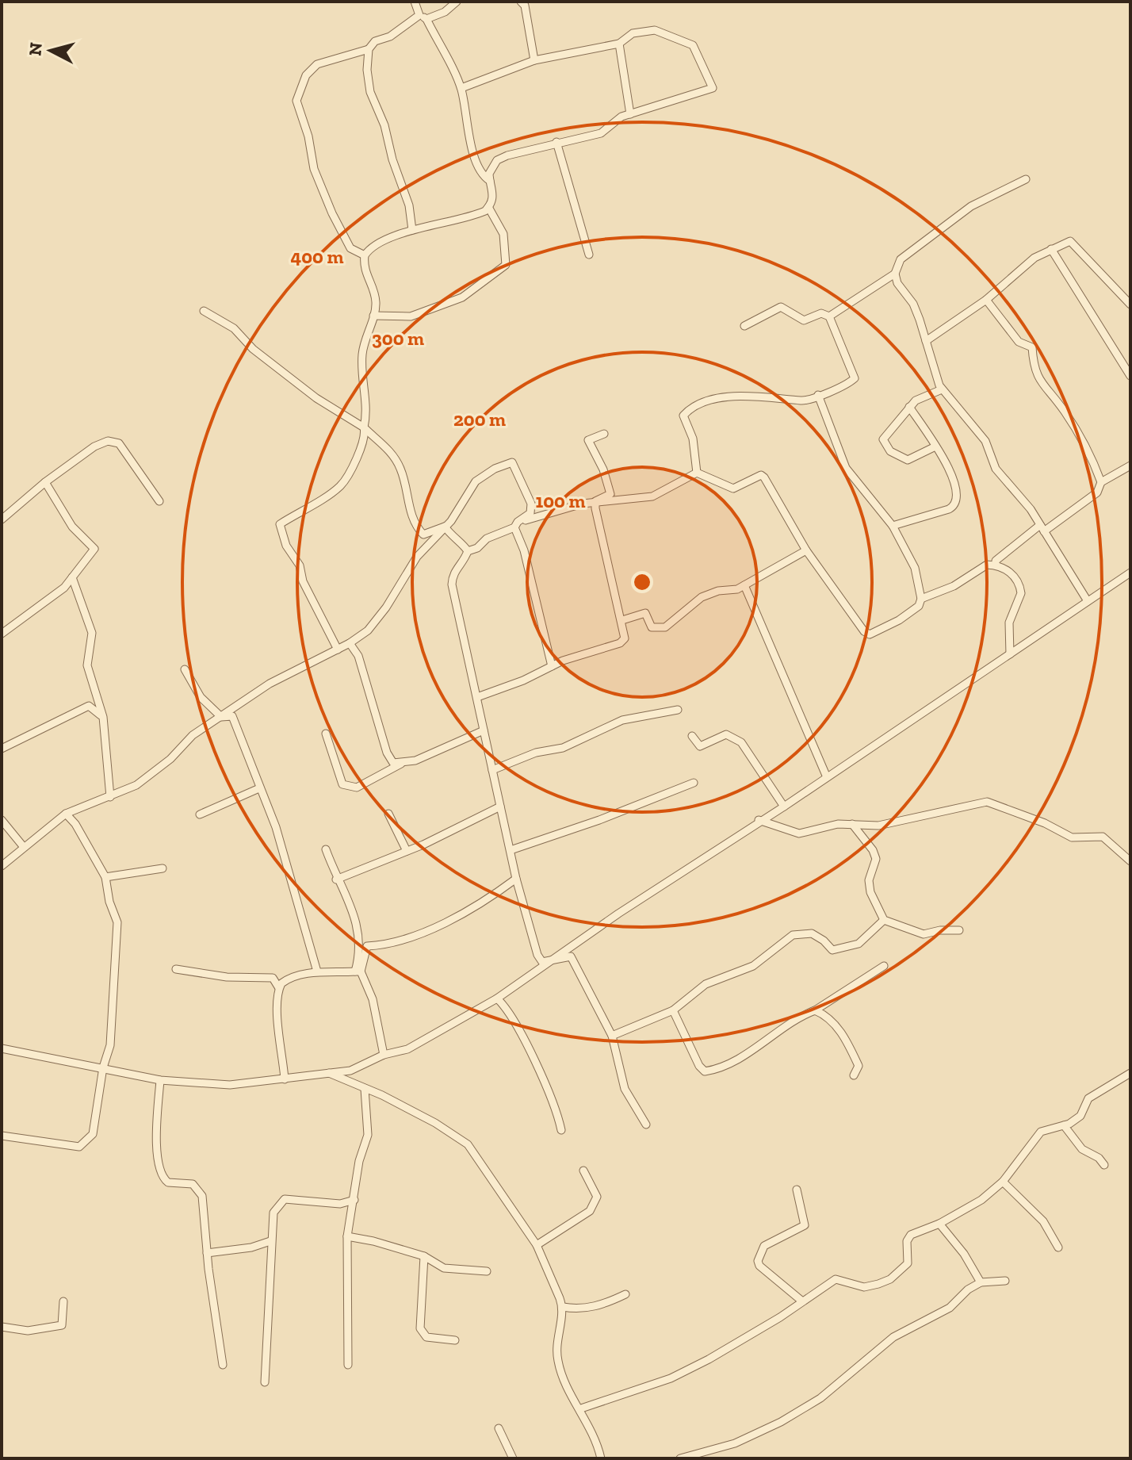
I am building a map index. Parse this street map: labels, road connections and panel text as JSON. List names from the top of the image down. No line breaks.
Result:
{"north":"left","rings":["400 m","300 m","200 m","100 m"]}
